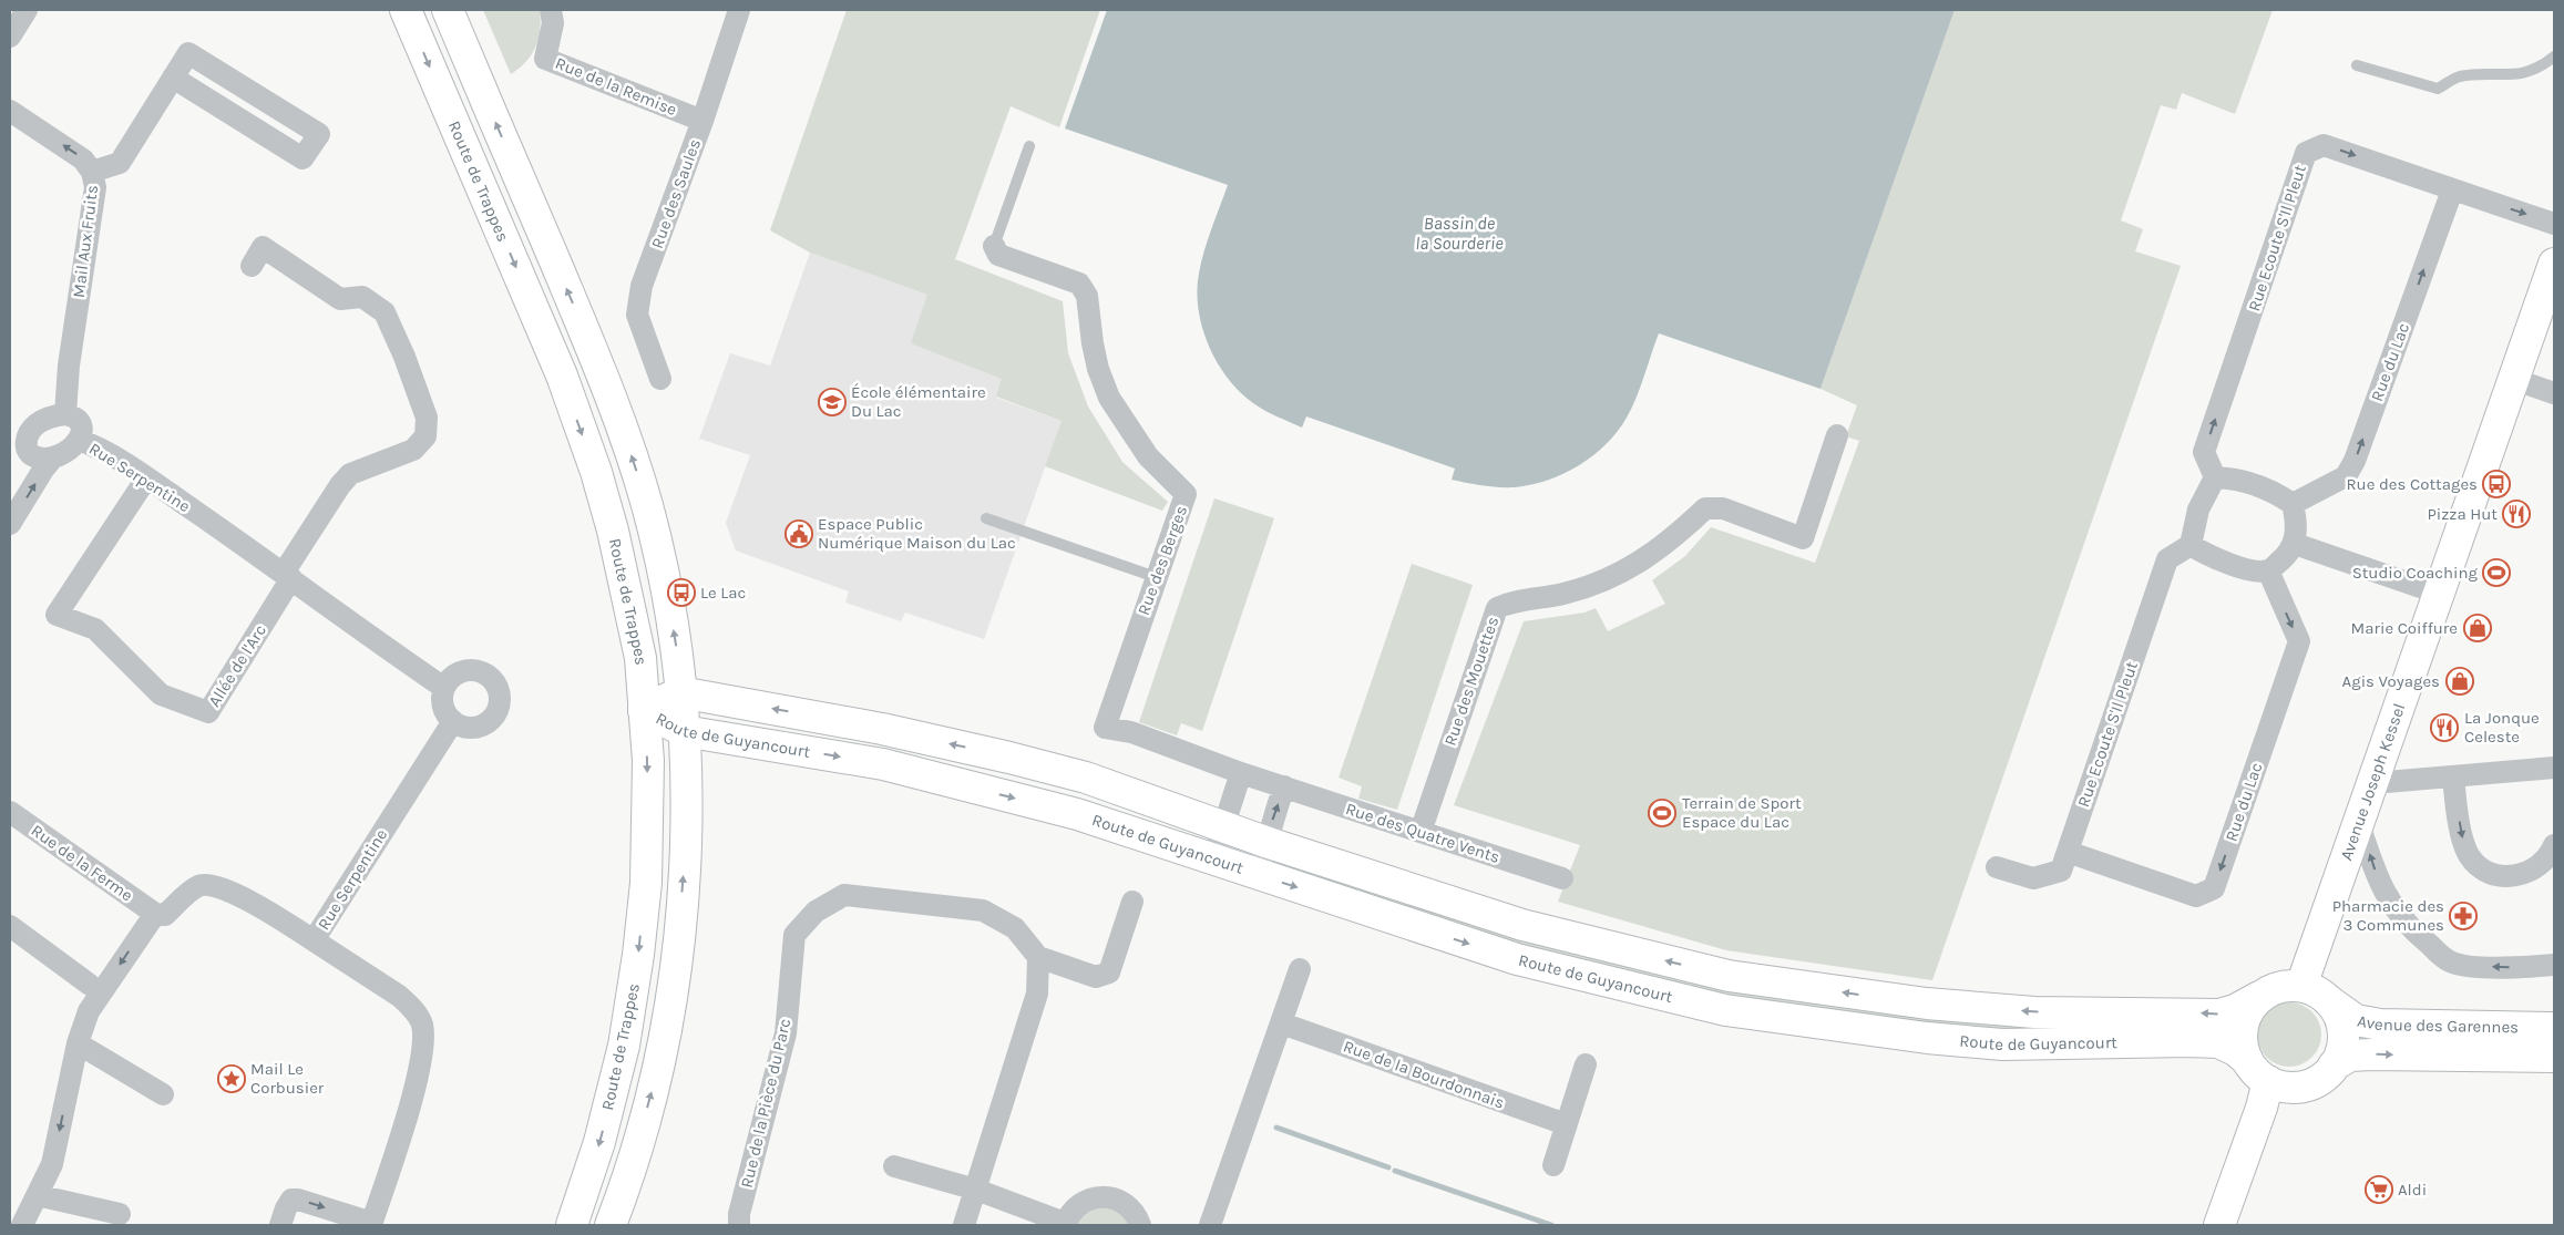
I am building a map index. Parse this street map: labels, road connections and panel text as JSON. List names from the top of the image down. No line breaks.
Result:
{"streets":{"main road":["Route de Trappes","Route de Guyancourt","Avenue Joseph Kessel","Avenue des Garennes"],"street":["Rue de la Remise","Rue des Saules","Rue Ecoute S'Il Pleut","Mail Aux Fruits","Rue du Lac","Rue Serpentine","Rue des Berges","Allée de l'Arc","Rue des Mouettes","Rue des Quatre Vents","Rue de la Ferme","Rue de la Bourdonnais","Rue de la Pièce du Parc"]},"crossings":[["Rue de la Remise","Rue des Saules"],["Route de Trappes","Route de Guyancourt"],["Rue Ecoute S'Il Pleut","Rue du Lac"],["Mail Aux Fruits","Rue Serpentine"],["Rue Serpentine","Allée de l'Arc"],["Rue des Berges","Rue des Quatre Vents"],["Rue des Mouettes","Rue des Quatre Vents"],["Route de Guyancourt","Avenue Joseph Kessel"],["Route de Guyancourt","Avenue des Garennes"],["Avenue Joseph Kessel","Avenue des Garennes"]],"water":["Bassin de la Sourderie"],"places":{"school or university":["École élémentaire Du Lac"],"bus stop":["Rue des Cottages","Le Lac"],"restaurant":["Pizza Hut","La Jonque Celeste"],"public building":["Espace Public Numérique Maison du Lac"],"sports":["Studio Coaching","Terrain de Sport Espace du Lac"],"shop":["Marie Coiffure","Agis Voyages"],"pharmacy":["Pharmacie des 3 Communes"],"place":["Mail Le Corbusier"],"supermarket":["Aldi"]}}
